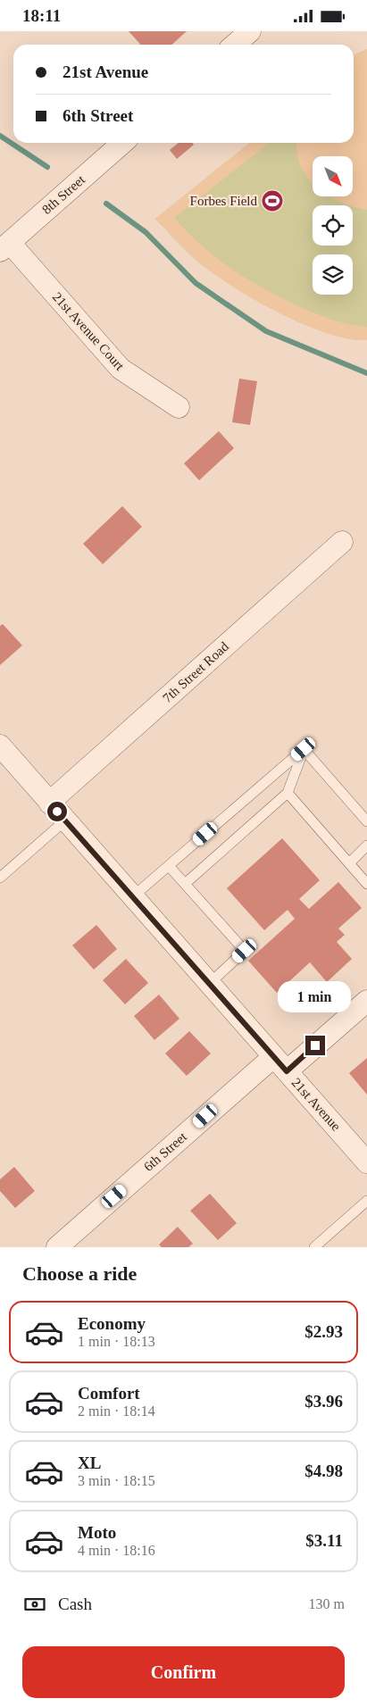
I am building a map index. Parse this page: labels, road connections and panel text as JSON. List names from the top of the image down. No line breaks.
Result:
{"streets":{"street":["8th Street","21st Avenue Court","7th Street Road","21st Avenue","6th Street"]},"crossings":[["8th Street","21st Avenue Court"],["7th Street Road","21st Avenue"],["21st Avenue","6th Street"]],"places":{"sports":["Forbes Field"]},"north":"bottom right","page":{"status":"18:11","banner":["21st Avenue","6th Street"],"bubble":"1 min","heading":"Choose a ride","list":[{"name":"Economy","note":"1 min · 18:13","value":"$2.93"},{"name":"Comfort","note":"2 min · 18:14","value":"$3.96"},{"name":"XL","note":"3 min · 18:15","value":"$4.98"},{"name":"Moto","note":"4 min · 18:16","value":"$3.11"}],"pay":["Cash","130 m"],"buttons":"Confirm"}}
